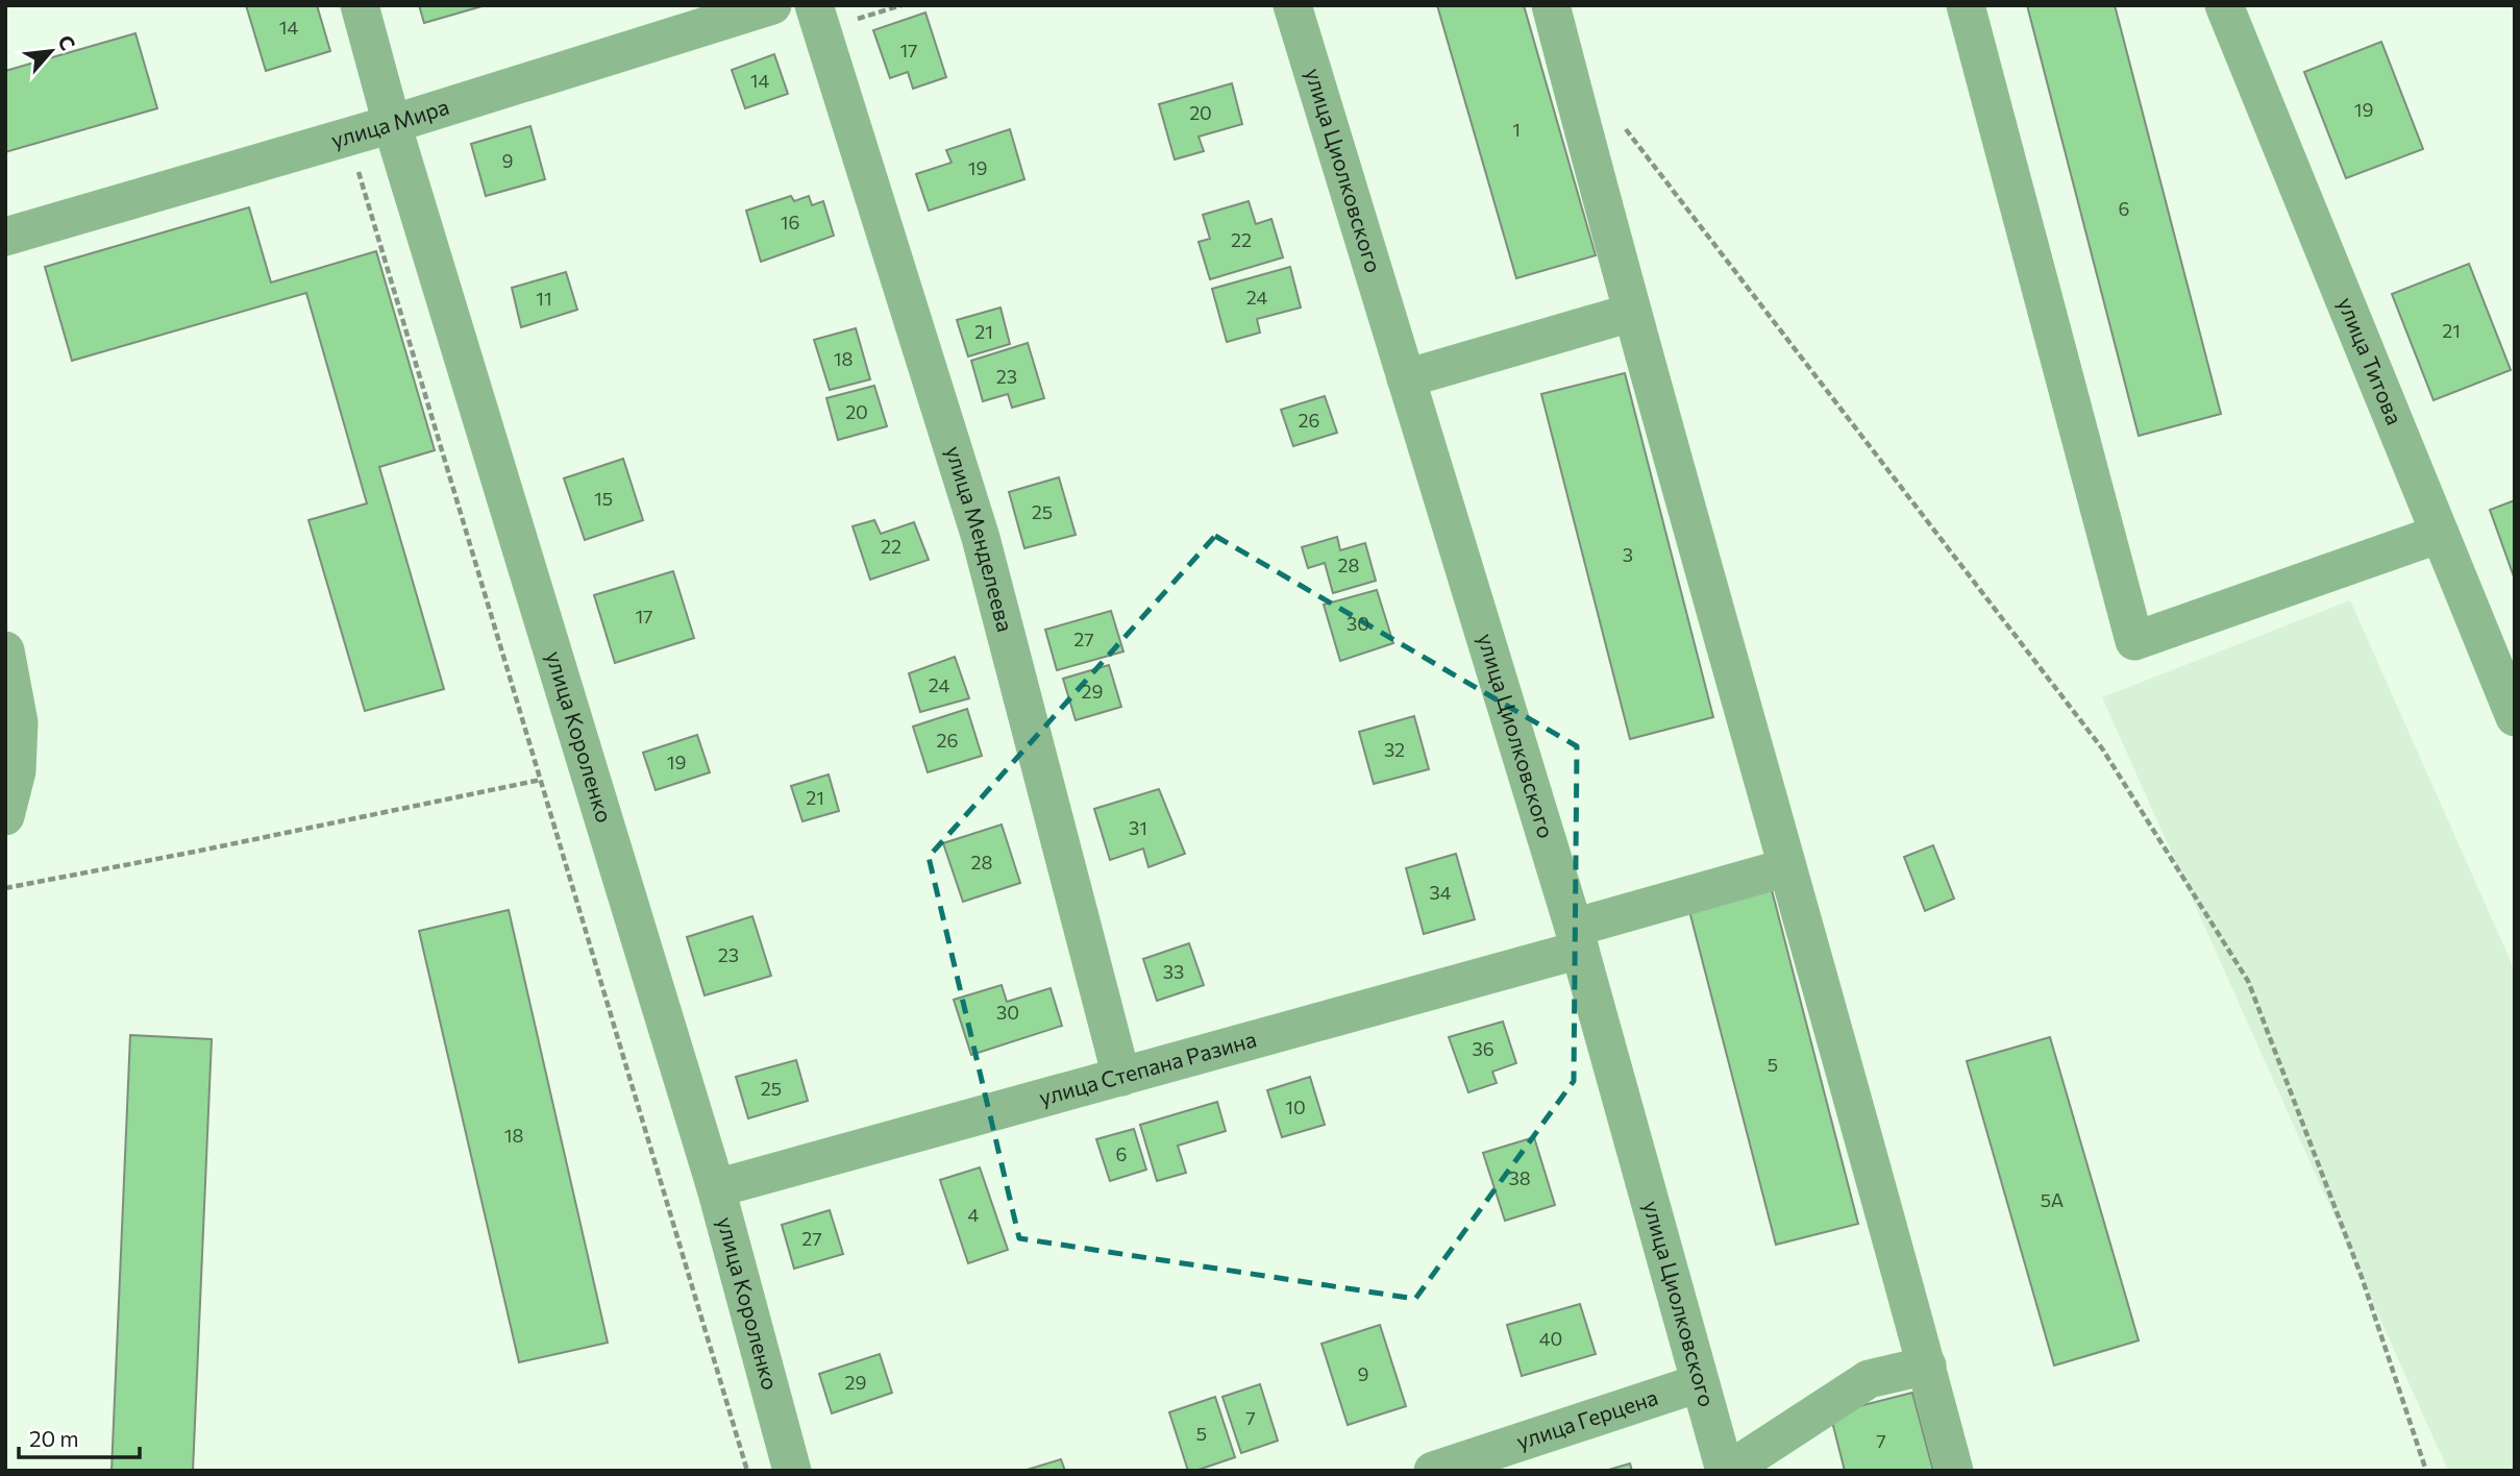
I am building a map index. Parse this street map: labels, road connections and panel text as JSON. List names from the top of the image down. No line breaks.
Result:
{"streets":{"street":["улица Мира","улица Циолковского","улица Титова","улица Менделеева","улица Короленко","улица Степана Разина","улица Герцена"]},"crossings":[["улица Мира","улица Короленко"],["улица Циолковского","улица Степана Разина"],["улица Циолковского","улица Герцена"],["улица Менделеева","улица Степана Разина"],["улица Короленко","улица Степана Разина"]],"house_numbers":["14","17","14","19","20","1","9","19","6","16","22","24","11","21","21","18","23","20","26","15","25","22","3","28","17","30","27","24","29","26","32","19","21","31","28","34","23","33","30","36","5","25","10","18","6","38","5А","4","27","40","9","29","7","5","7"],"scale_bar":"20 m","north":"top right"}
